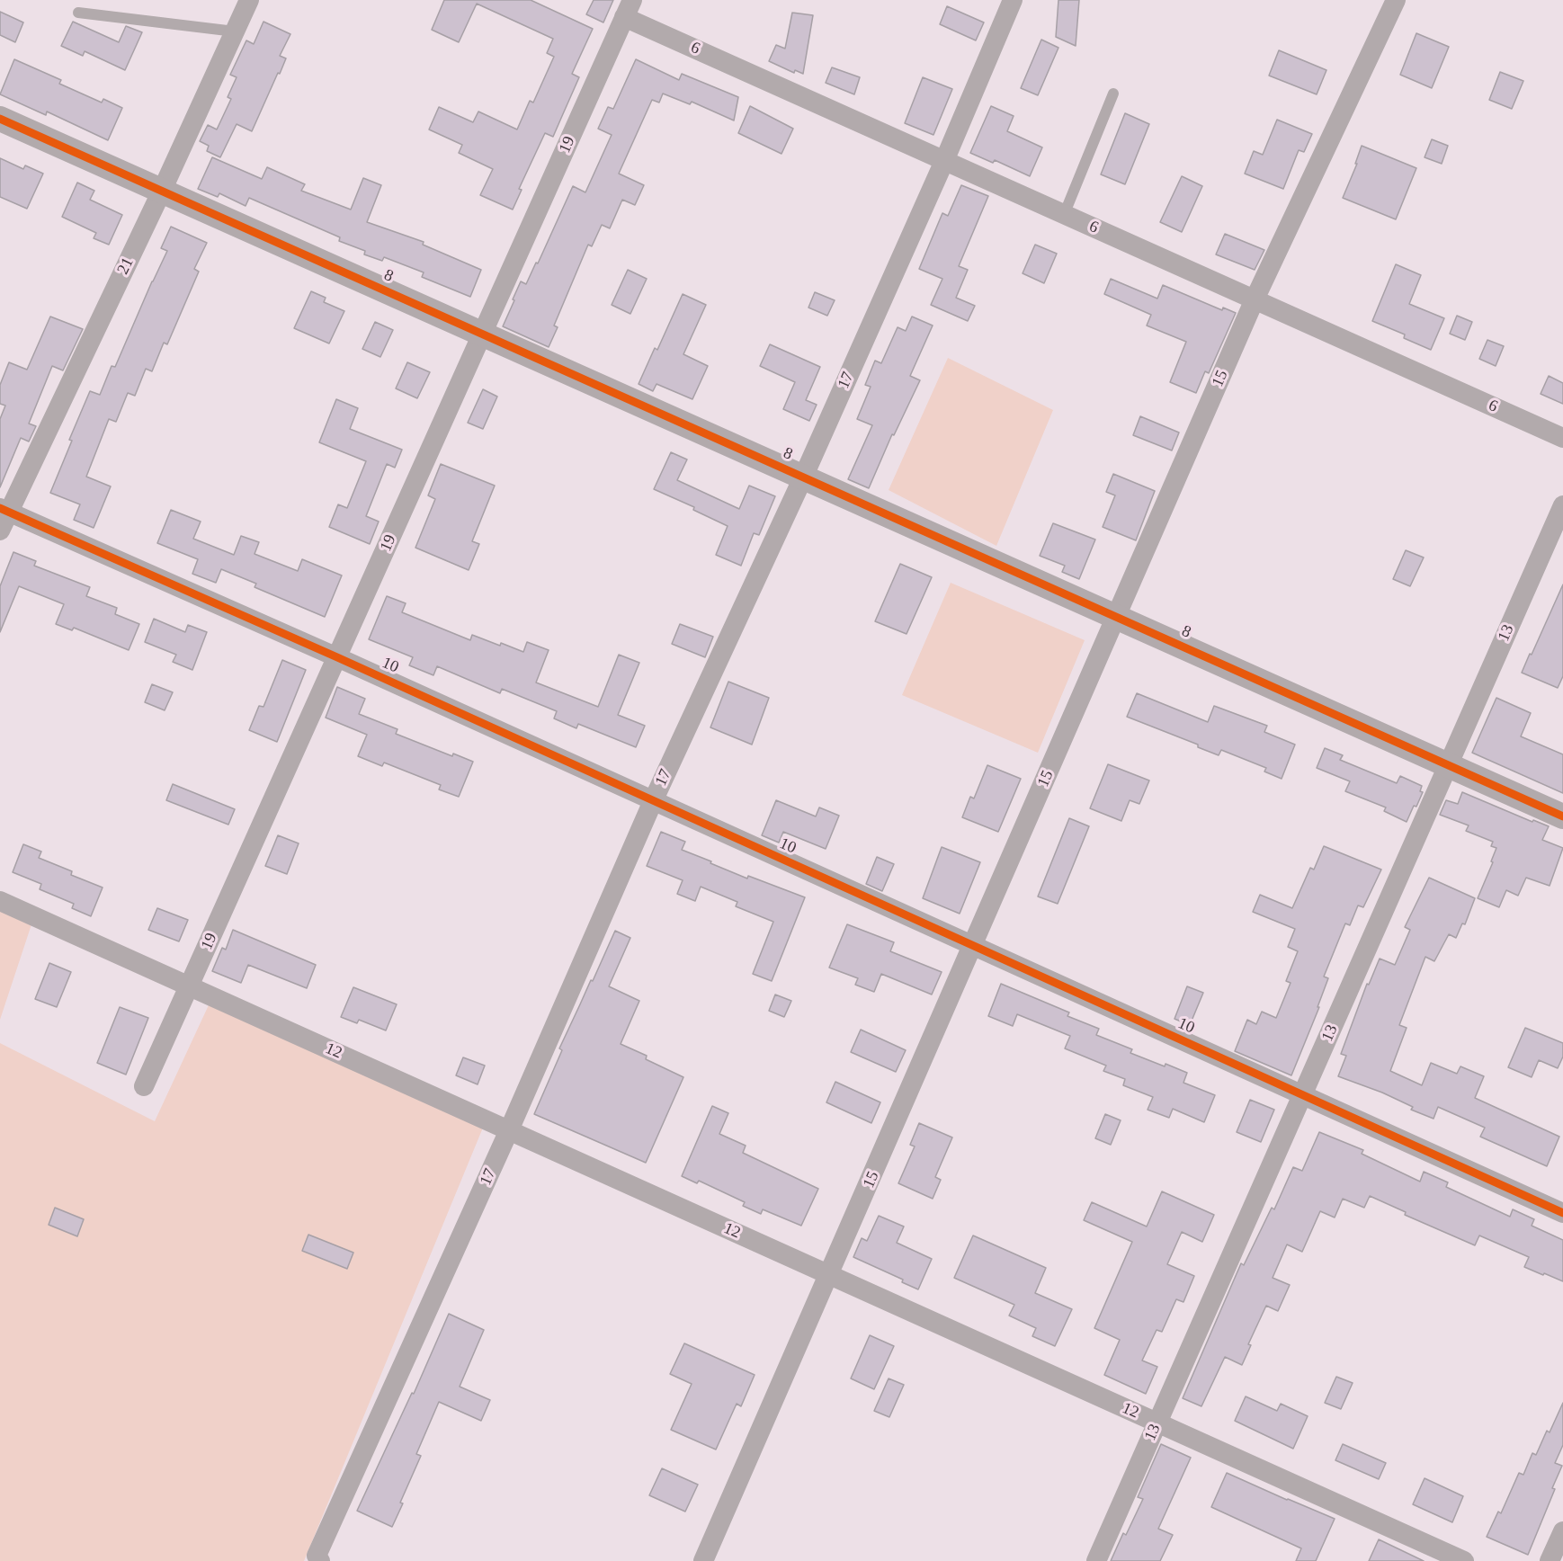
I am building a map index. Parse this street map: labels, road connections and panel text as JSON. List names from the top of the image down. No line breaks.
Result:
{"streets":{"street":["6","19","21","8","15","17","13","10","12"]},"crossings":[["6","19"],["6","15"],["6","17"],["19","8"],["19","10"],["19","12"],["21","8"],["21","10"],["8","15"],["8","17"],["8","13"],["15","10"],["15","12"],["17","10"],["17","12"],["13","10"],["13","12"]]}
